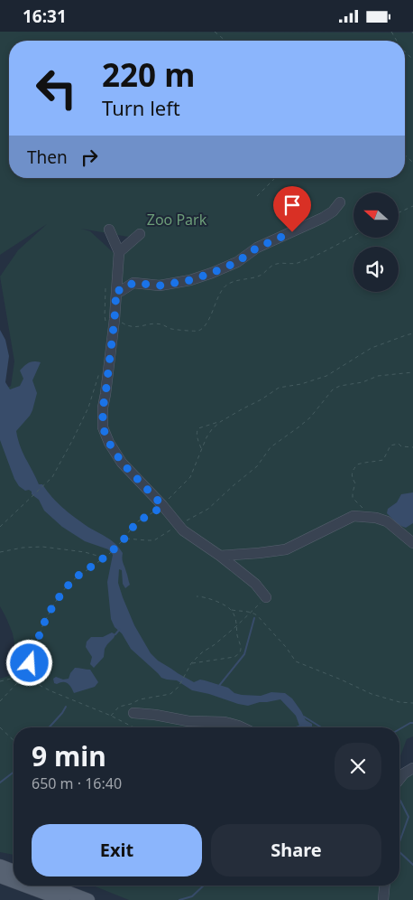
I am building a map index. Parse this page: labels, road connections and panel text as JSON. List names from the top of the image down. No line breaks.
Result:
{"parks":["Zoo Park"],"north":"left","page":{"status":"16:31","turn":["220 m","Turn left"],"then":"Then","heading":["9 min","650 m · 16:40"],"buttons":["Exit","Share"]}}
